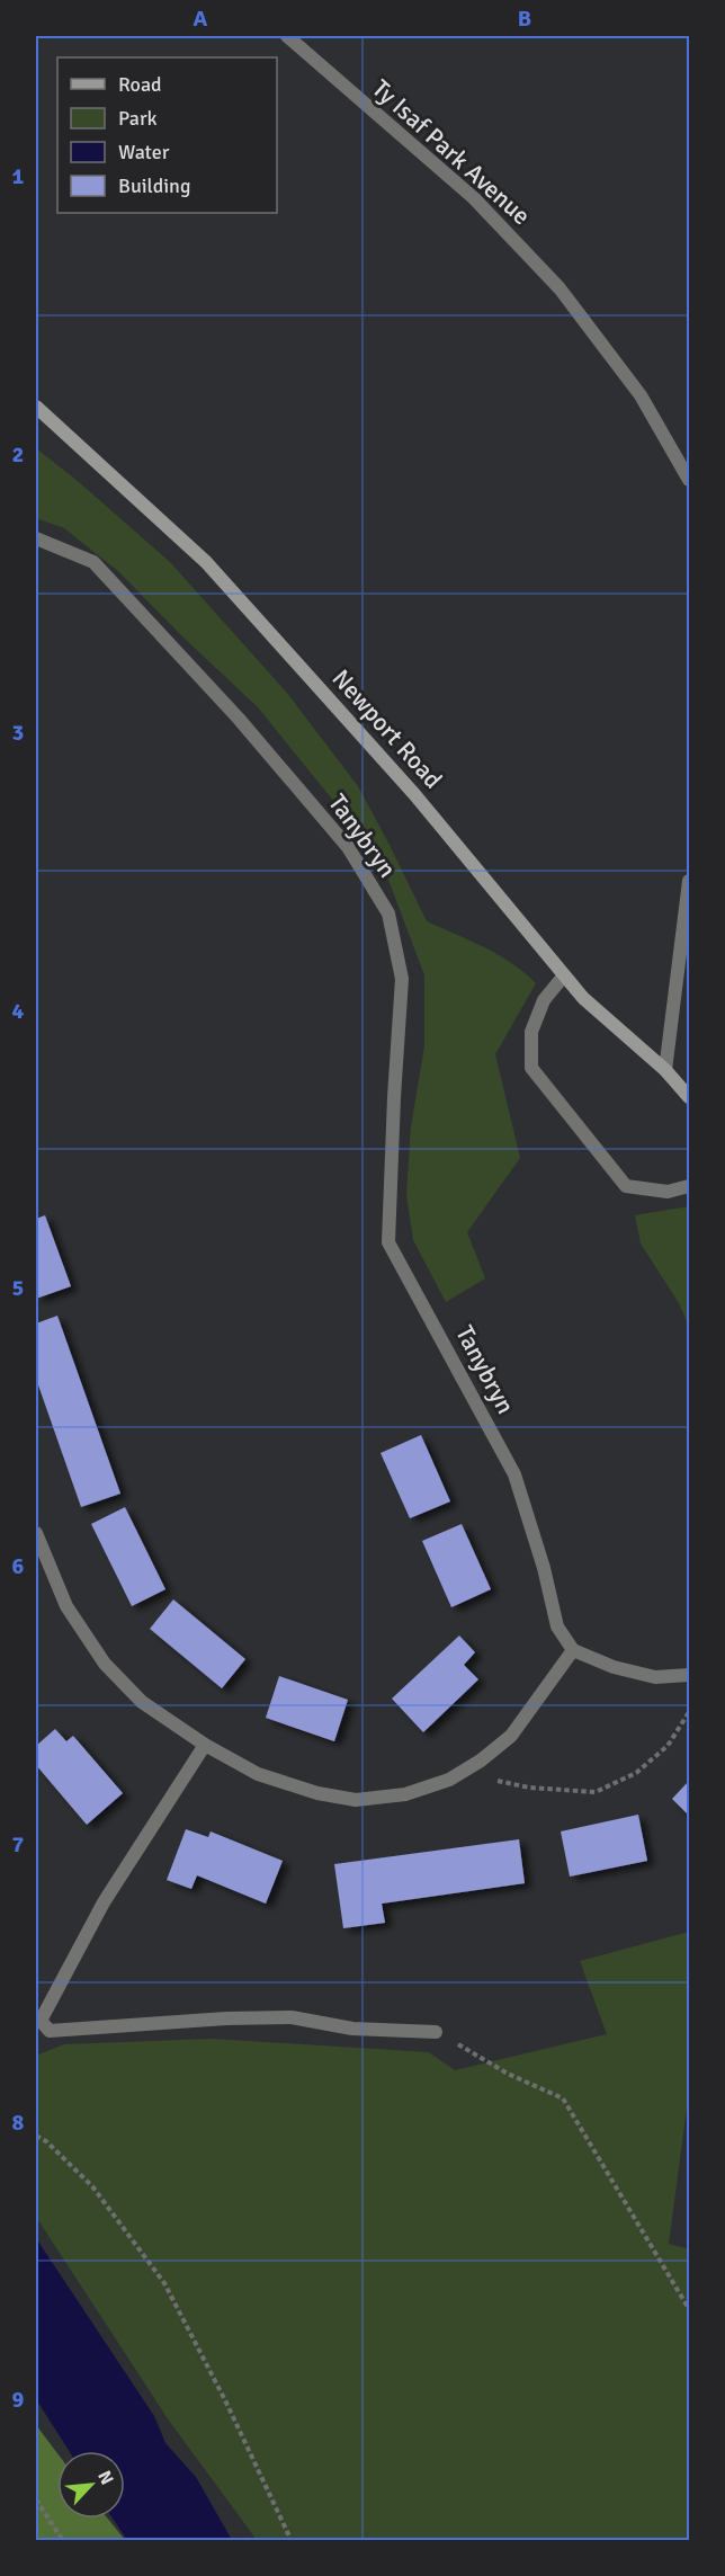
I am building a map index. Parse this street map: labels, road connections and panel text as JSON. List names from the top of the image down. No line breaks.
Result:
{"streets":{"main road":["Newport Road"],"street":["Ty Isaf Park Avenue","Tanybryn"]},"legend":["Road","Park","Water","Building"],"north":"top right","grid":{"columns":["A","B"],"rows":["1","2","3","4","5","6","7","8","9"]}}
